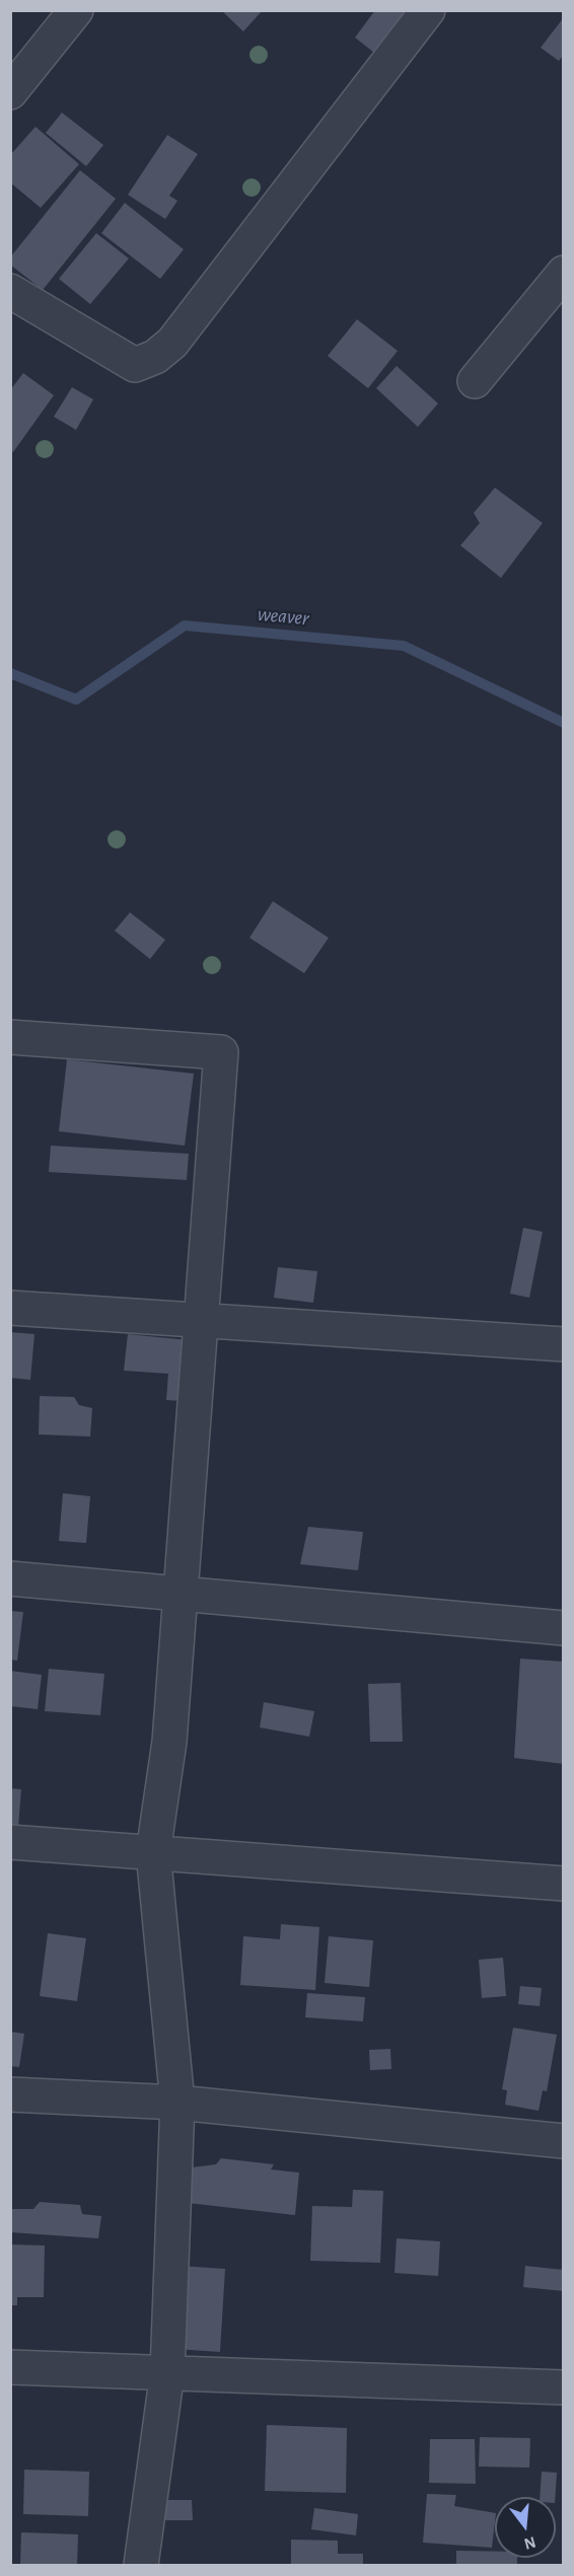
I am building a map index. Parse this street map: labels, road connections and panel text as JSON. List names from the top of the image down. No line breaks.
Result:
{"water":["weaver"],"north":"bottom"}
